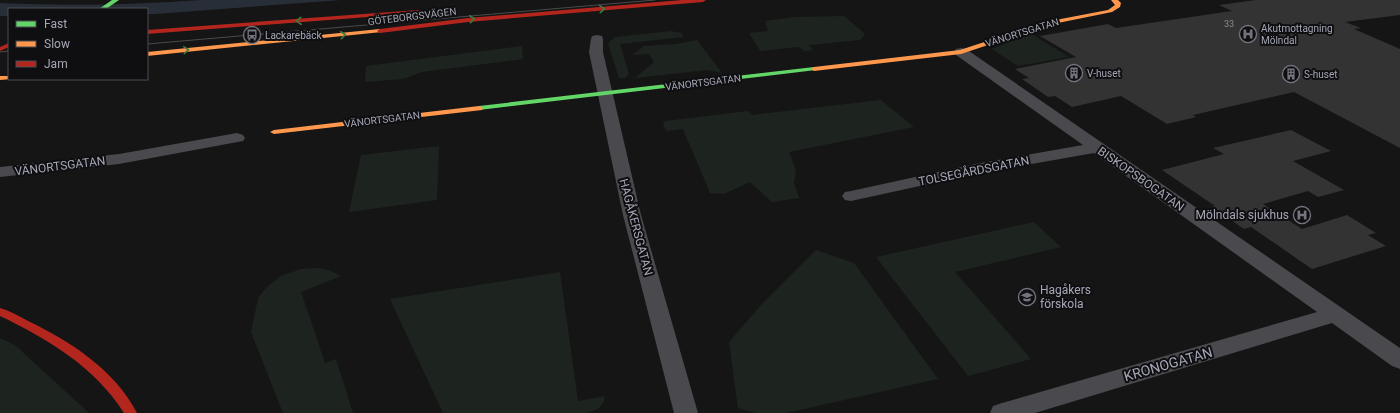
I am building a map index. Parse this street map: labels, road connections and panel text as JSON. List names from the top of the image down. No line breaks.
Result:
{"streets":{"main road":["GÖTEBORGSVÄGEN","VÄNORTSGATAN"],"street":["TOLSEGÅRDSGATAN","BISKOPSBOGATAN","HAGÅKERSGATAN","KRONOGATAN"]},"crossings":[["VÄNORTSGATAN","BISKOPSBOGATAN"],["VÄNORTSGATAN","HAGÅKERSGATAN"],["TOLSEGÅRDSGATAN","BISKOPSBOGATAN"],["BISKOPSBOGATAN","KRONOGATAN"]],"places":{"hospital":["Akutmottagning Mölndal","Mölndals sjukhus"],"bus stop":["Lackarebäck"],"building":["V-huset","S-huset"],"school or university":["Hagåkers förskola"]},"house_numbers":["33"],"legend":["Fast","Slow","Jam"]}
